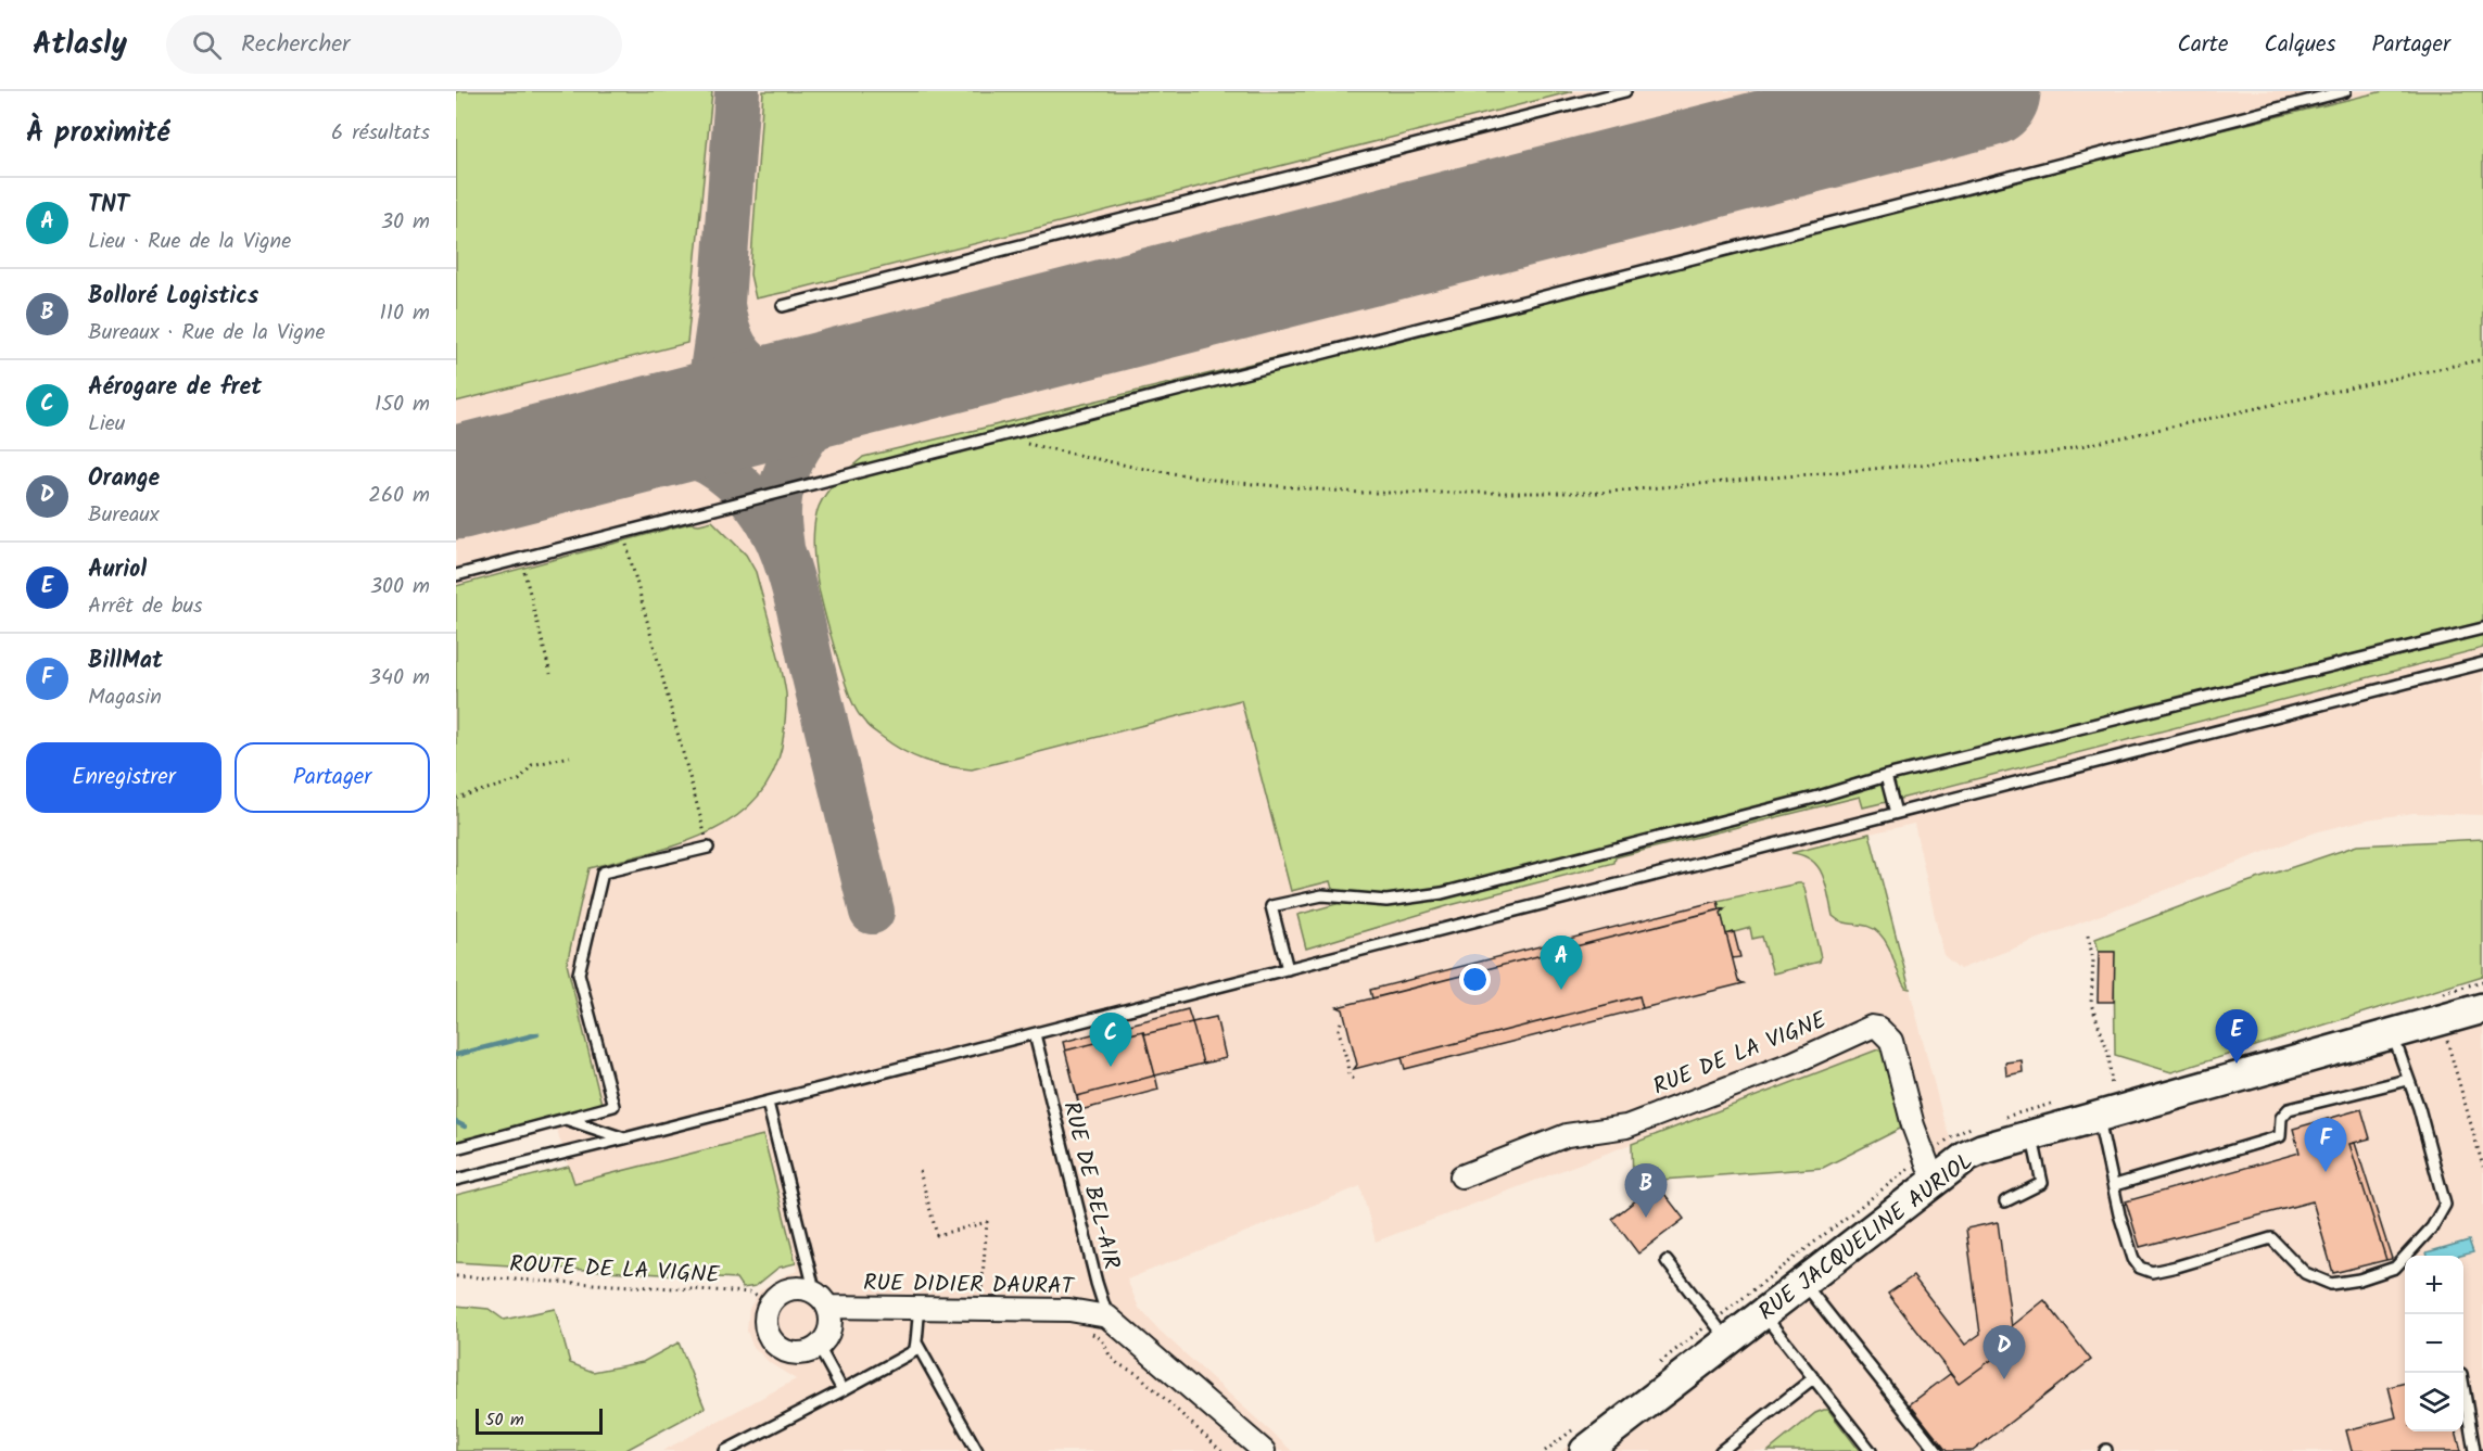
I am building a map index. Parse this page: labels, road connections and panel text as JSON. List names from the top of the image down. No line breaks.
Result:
{"streets":{"street":["RUE DE LA VIGNE","RUE JACQUELINE AURIOL","RUE DIDIER DAURAT"],"lane":["RUE DE BEL-AIR"],"path":["ROUTE DE LA VIGNE"]},"crossings":[["RUE DE LA VIGNE","RUE JACQUELINE AURIOL"],["RUE DE BEL-AIR","RUE DIDIER DAURAT"],["ROUTE DE LA VIGNE","RUE DIDIER DAURAT"]],"scale_bar":"50 m","page":{"header":"Atlasly","search":"Rechercher","nav":["Carte","Calques","Partager"],"heading":["À proximité","6 résultats"],"list":[{"mark":"A","name":"TNT","note":"Lieu · Rue de la Vigne","value":"30 m"},{"mark":"B","name":"Bolloré Logistics","note":"Bureaux · Rue de la Vigne","value":"110 m"},{"mark":"C","name":"Aérogare de fret","note":"Lieu","value":"150 m"},{"mark":"D","name":"Orange","note":"Bureaux","value":"260 m"},{"mark":"E","name":"Auriol","note":"Arrêt de bus","value":"300 m"},{"mark":"F","name":"BillMat","note":"Magasin","value":"340 m"}],"buttons":["Enregistrer","Partager"],"pins":["A","E","C","F","B","D"],"map_buttons":["+","−"],"scale":"50 m"}}
